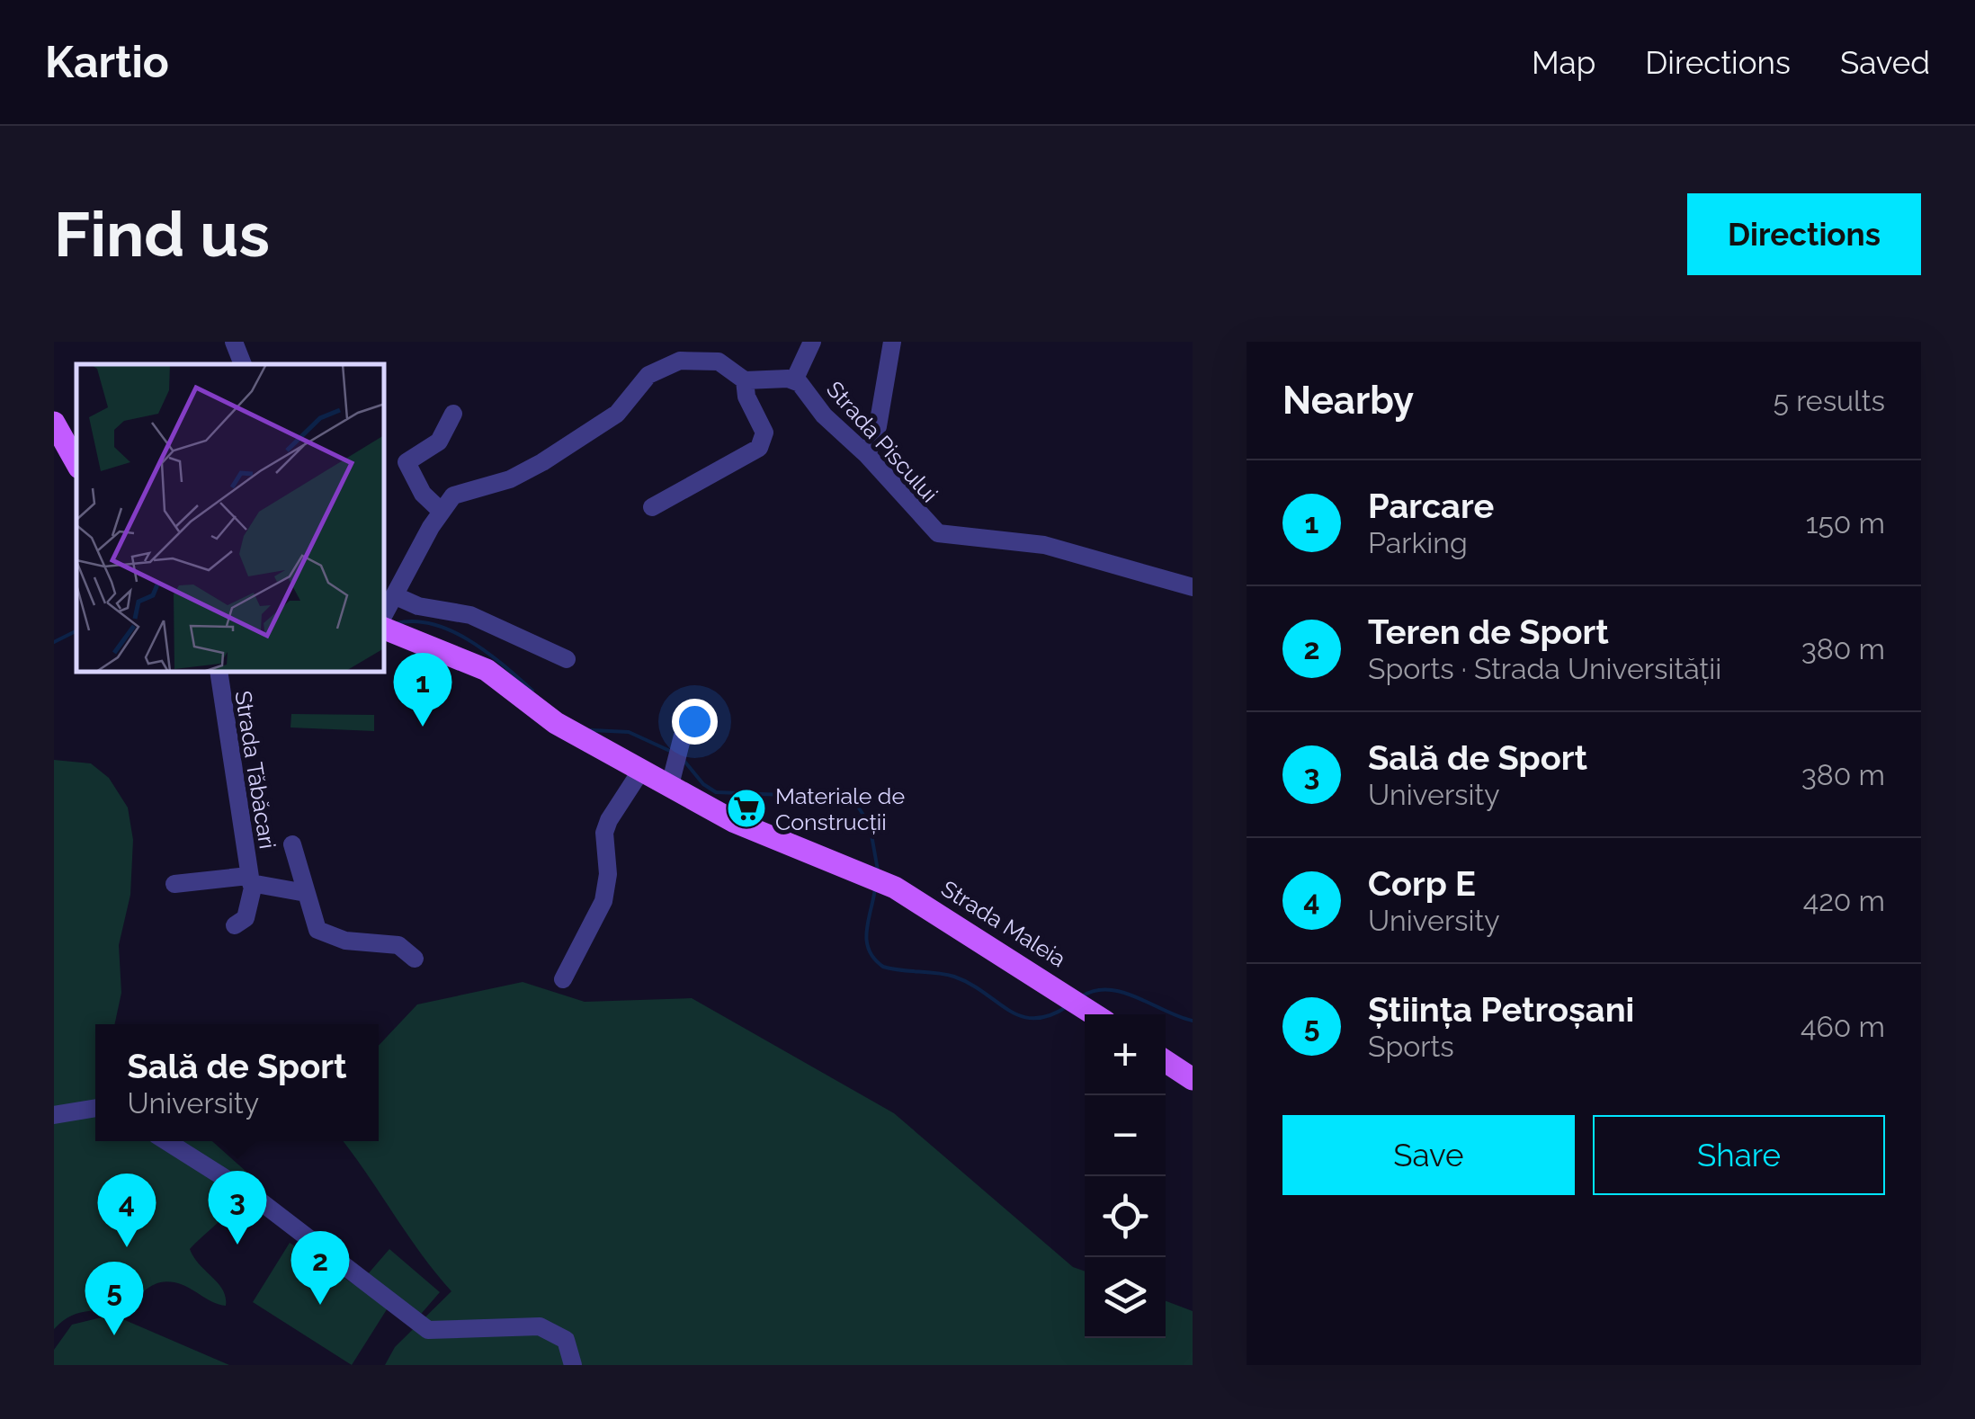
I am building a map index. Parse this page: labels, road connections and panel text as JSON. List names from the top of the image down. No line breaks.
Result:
{"streets":{"main road":["Strada Maleia"],"street":["Strada Piscului","Strada Tăbăcari"]},"crossings":[["Strada Piscului","Strada Maleia"]],"places":{"supermarket":["Materiale de Construcții"]},"page":{"header":"Kartio","nav":["Map","Directions","Saved"],"buttons":["Directions",["Save","Share"]],"title":"Find us","heading":["Nearby","5 results"],"list":[{"mark":"1","name":"Parcare","note":"Parking","value":"150 m"},{"mark":"2","name":"Teren de Sport","note":"Sports · Strada Universității","value":"380 m"},{"mark":"3","name":"Sală de Sport","note":"University","value":"380 m"},{"mark":"4","name":"Corp E","note":"University","value":"420 m"},{"mark":"5","name":"Știința Petroșani","note":"Sports","value":"460 m"}],"pins":["1","3","4","2","5"],"map_buttons":["+","−"],"popup":["Sală de Sport","University"]}}
